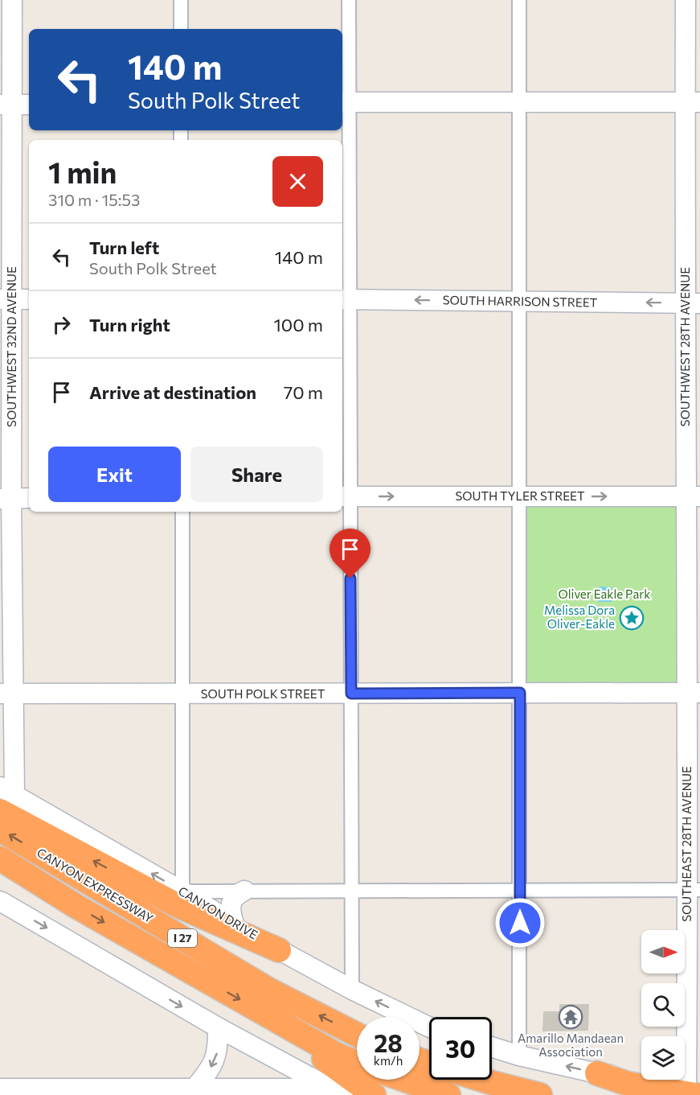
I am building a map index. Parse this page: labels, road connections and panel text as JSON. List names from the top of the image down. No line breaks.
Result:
{"streets":{"highway":["CANYON EXPRESSWAY","I 27"],"main road":["SOUTH HARRISON STREET","SOUTHWEST 32ND AVENUE","SOUTHWEST 28TH AVENUE","SOUTH TYLER STREET","SOUTH POLK STREET","SOUTHEAST 28TH AVENUE","CANYON DRIVE"]},"crossings":[["SOUTH HARRISON STREET","SOUTHWEST 28TH AVENUE"],["SOUTHWEST 32ND AVENUE","SOUTH POLK STREET"],["SOUTHWEST 32ND AVENUE","CANYON DRIVE"],["SOUTHWEST 28TH AVENUE","SOUTH TYLER STREET"],["SOUTHWEST 28TH AVENUE","SOUTH POLK STREET"],["SOUTHWEST 28TH AVENUE","SOUTHEAST 28TH AVENUE"],["SOUTH POLK STREET","SOUTHEAST 28TH AVENUE"]],"one_way":["SOUTH HARRISON STREET","SOUTH TYLER STREET"],"parks":["Oliver Eakle Park"],"places":{"place":["Melissa Dora Oliver-Eakle"],"temple":["Amarillo Mandaean Association"]},"north":"right","page":{"turn":["140 m","South Polk Street"],"heading":["1 min","310 m · 15:53"],"list":[{"name":"Turn left","note":"South Polk Street","value":"140 m"},{"name":"Turn right","value":"100 m"},{"name":"Arrive at destination","value":"70 m"}],"buttons":["Exit","Share"],"speed":"28 km/h","limit":"30"}}
